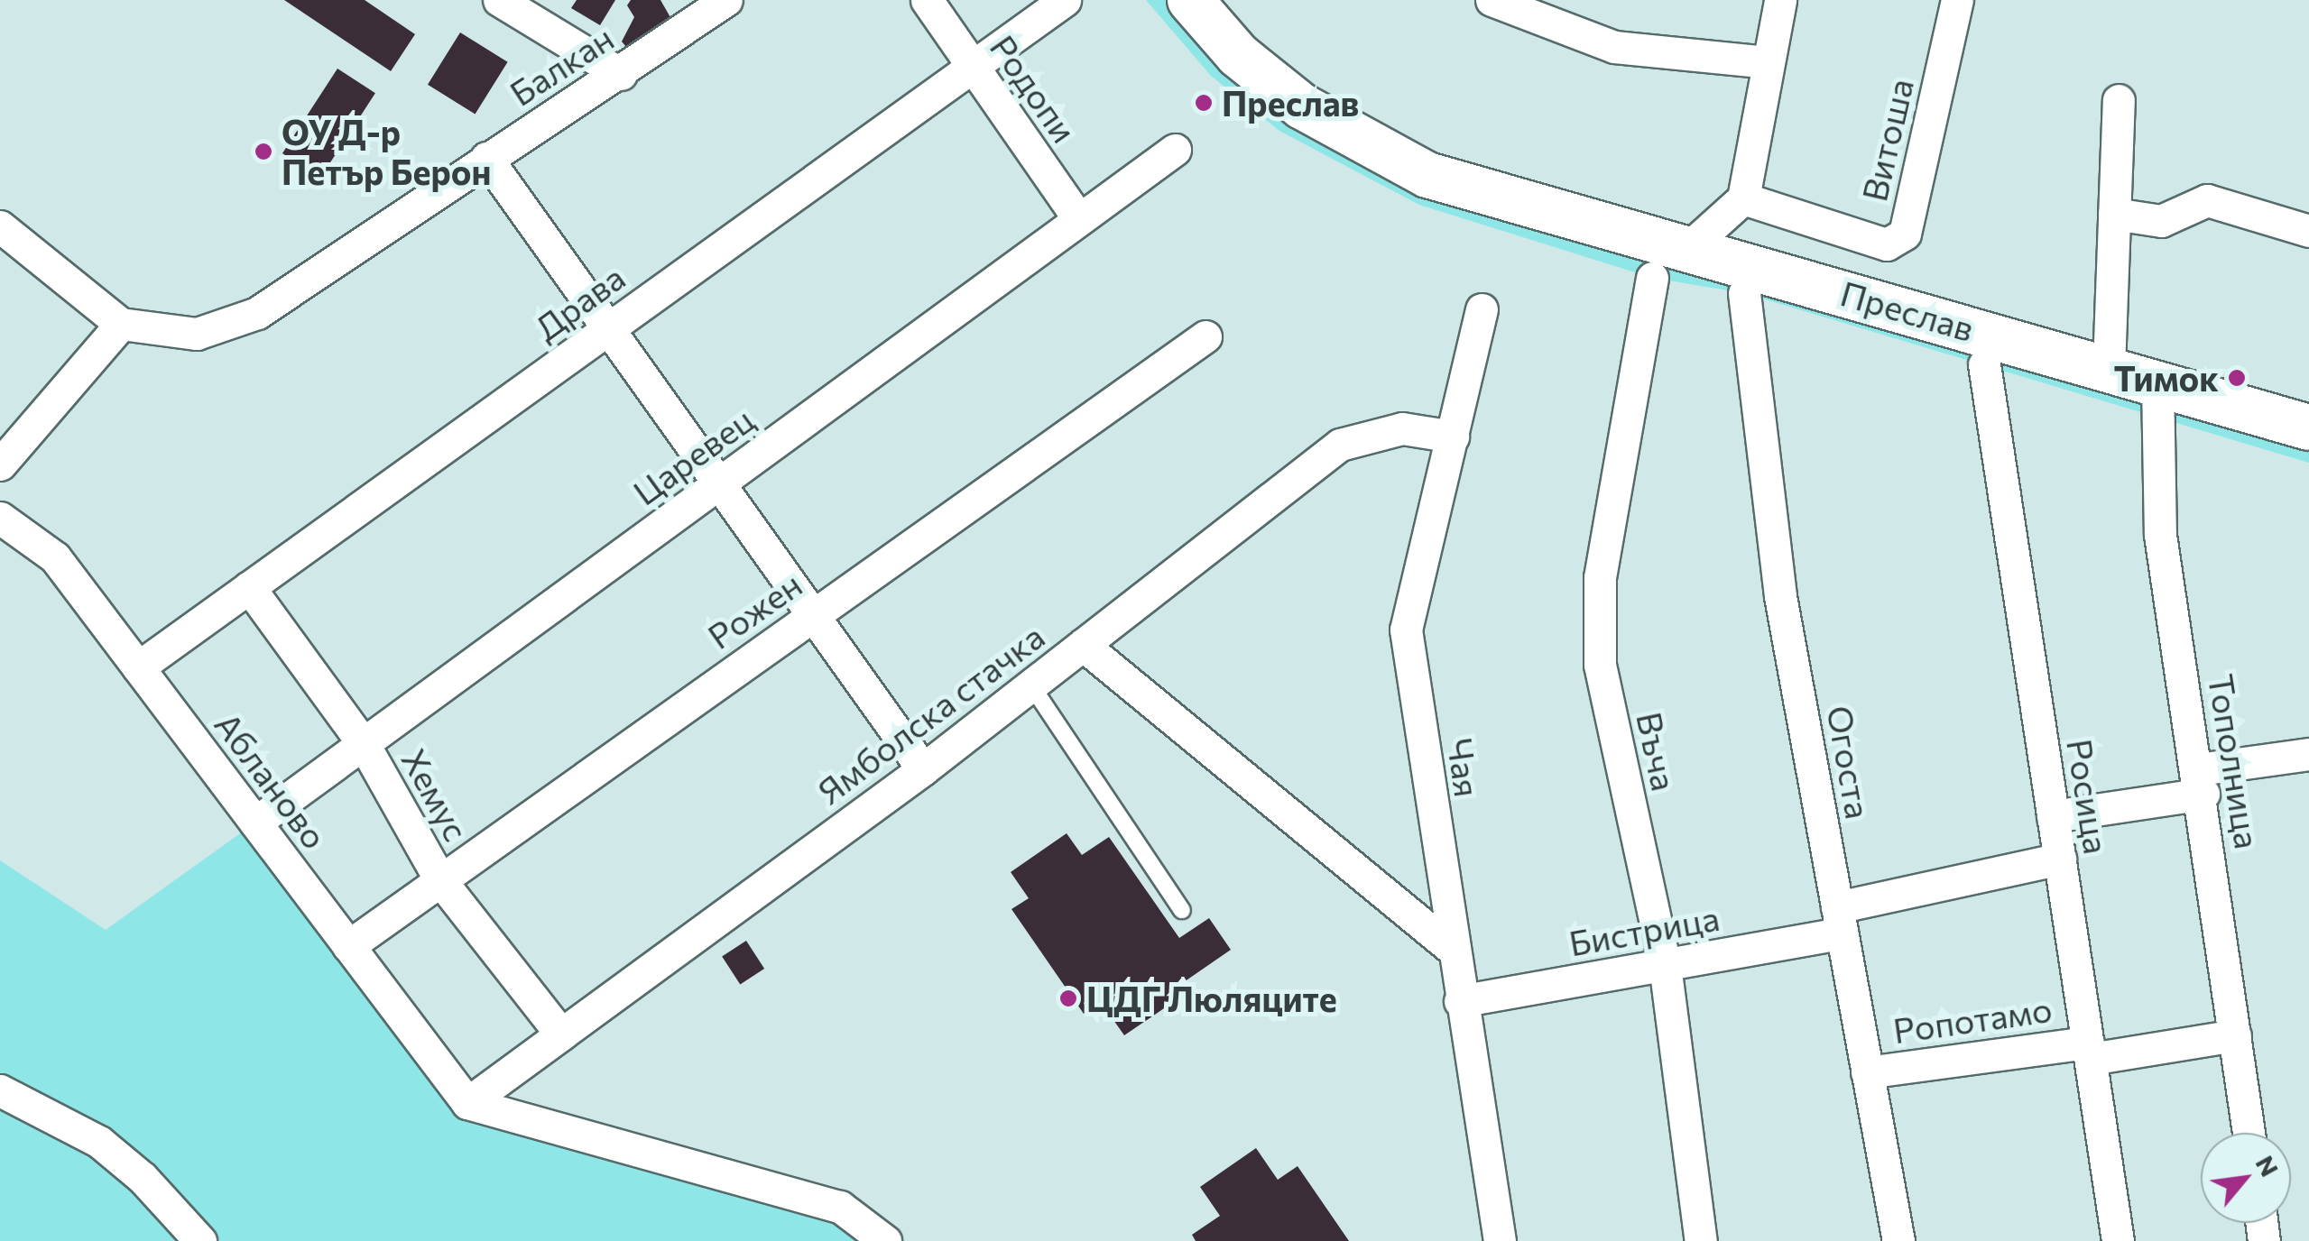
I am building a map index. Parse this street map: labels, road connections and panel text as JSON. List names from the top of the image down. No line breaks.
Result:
{"streets":{"main road":["Преслав"],"street":["Балкан","Родопи","Витоша","Драва","Царевец","Рожен","Ямболска стачка","Въча","Тополница","Огоста","Чая","Абланово","Хемус","Росица","Бистрица","Ропотамо"]},"crossings":[["Родопи","Драва"],["Родопи","Царевец"],["Драва","Абланово"],["Драва","Хемус"],["Преслав","Тополница"],["Царевец","Абланово"],["Царевец","Хемус"],["Рожен","Абланово"],["Рожен","Хемус"],["Ямболска стачка","Чая"],["Ямболска стачка","Абланово"],["Ямболска стачка","Хемус"],["Въча","Бистрица"],["Тополница","Ропотамо"],["Огоста","Бистрица"],["Огоста","Ропотамо"],["Чая","Бистрица"],["Росица","Бистрица"],["Росица","Ропотамо"]],"places":["Преслав","ОУ Д-р Петър Берон","Тимок","ЦДГ Люляците"],"north":"top right"}
